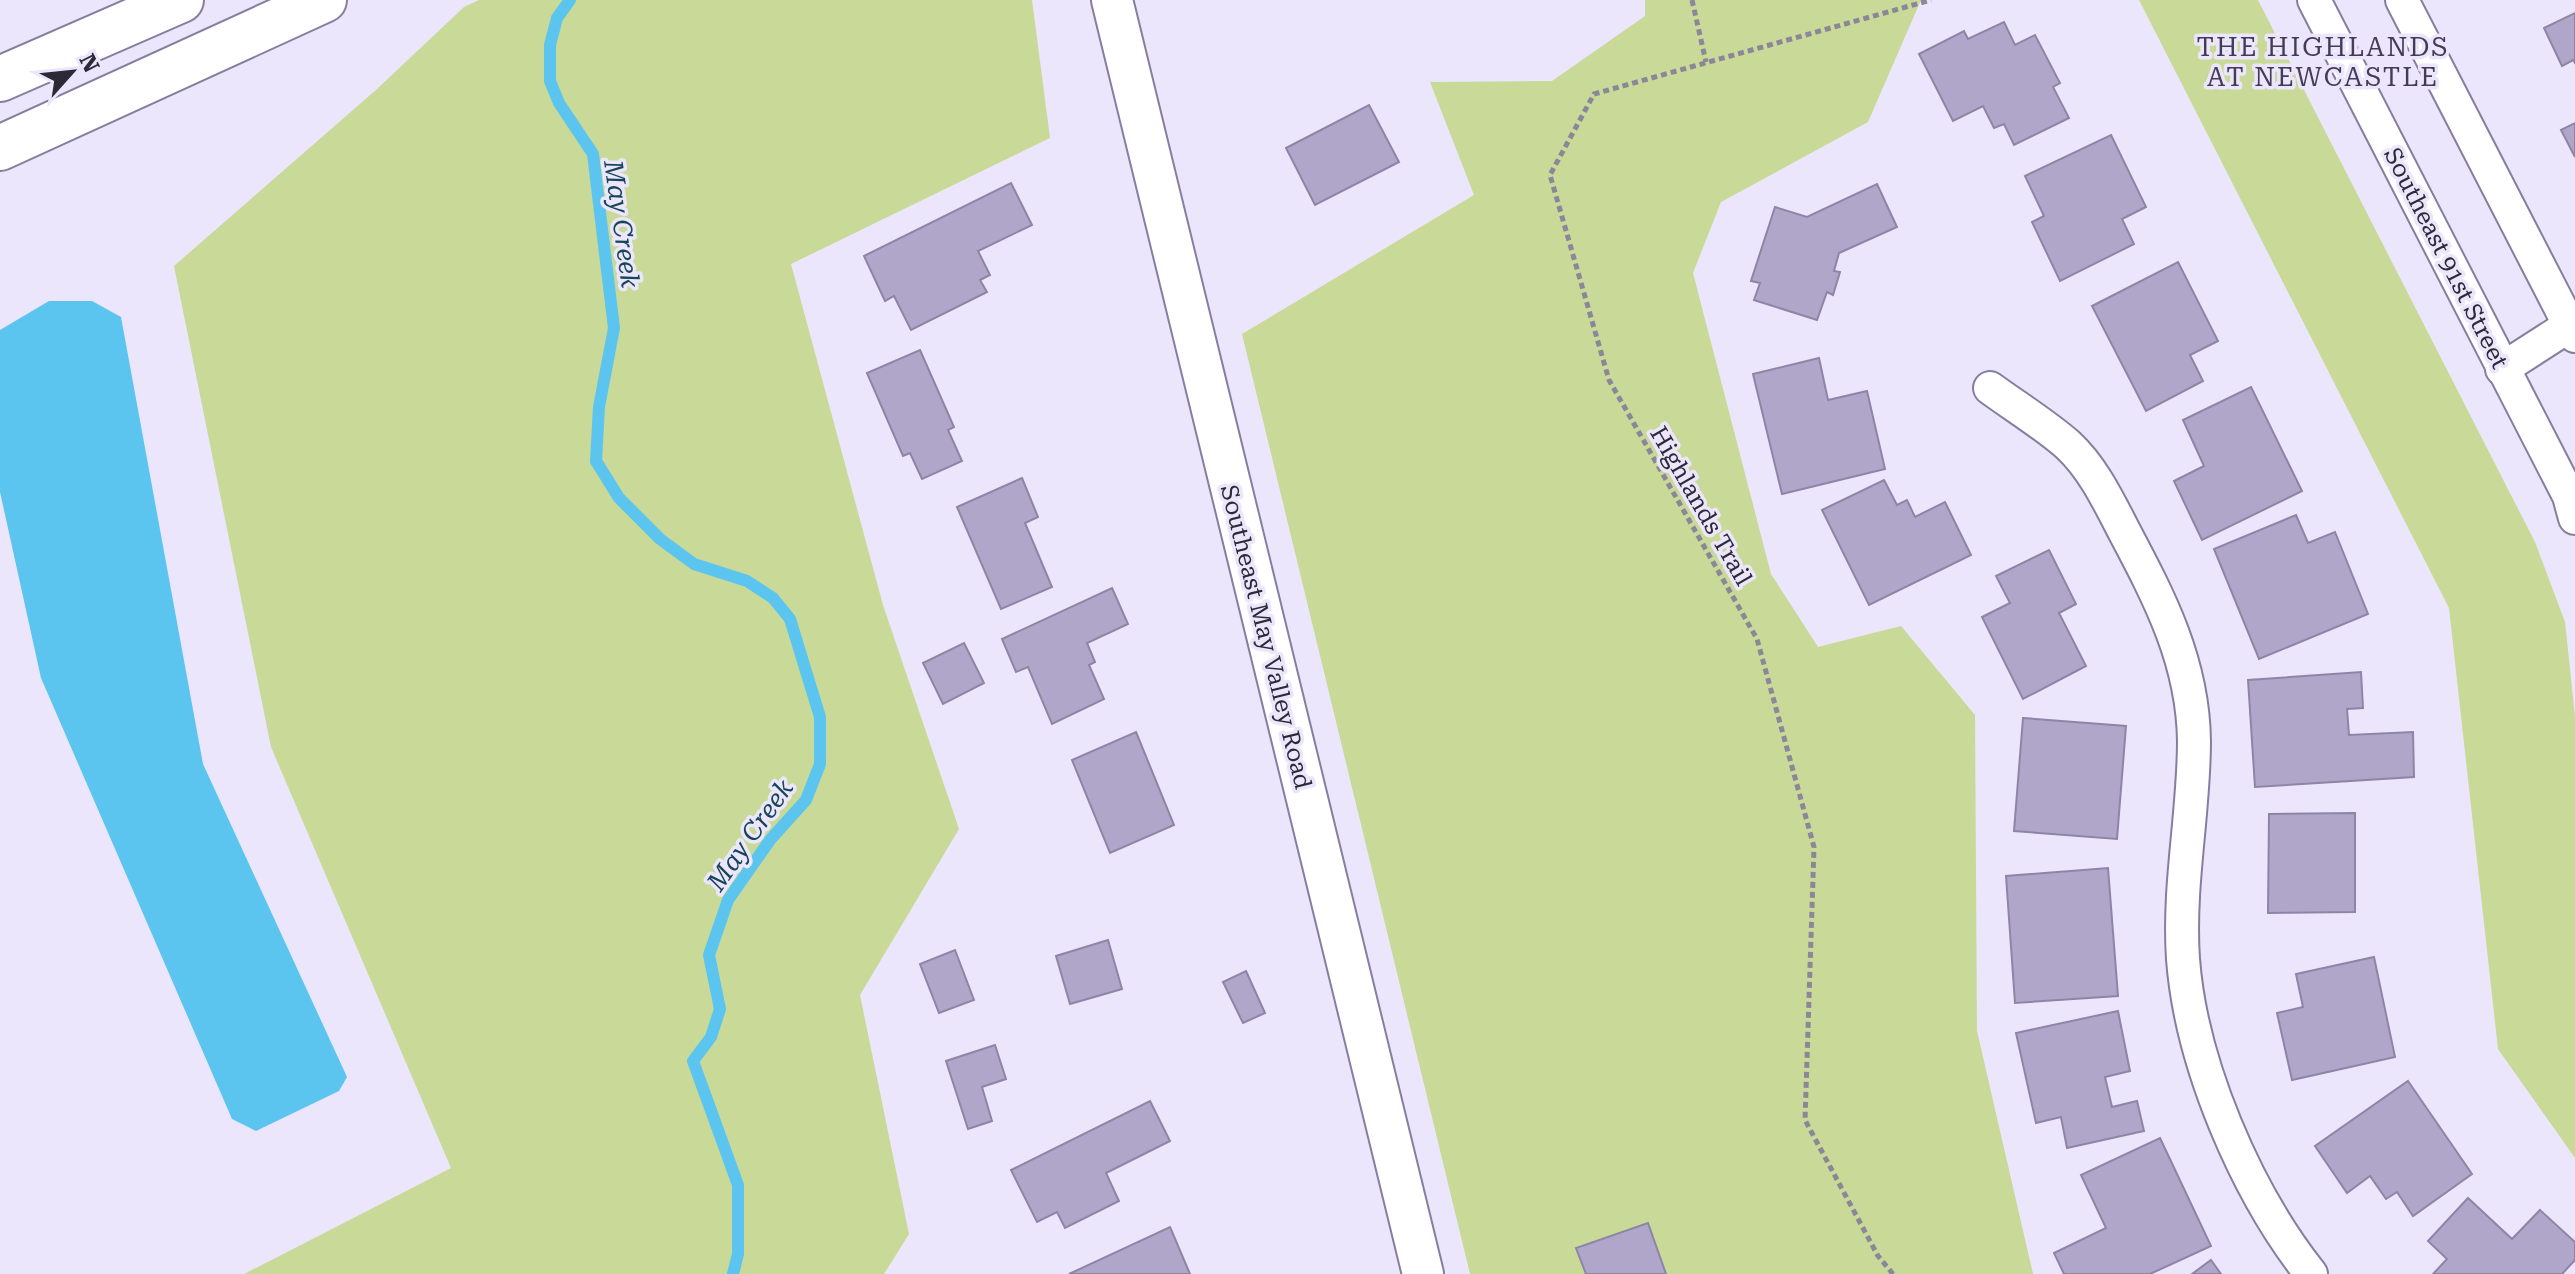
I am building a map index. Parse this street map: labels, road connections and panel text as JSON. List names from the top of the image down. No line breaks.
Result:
{"streets":{"street":["Southeast 91st Street","Southeast May Valley Road"],"path":["Highlands Trail"]},"districts":["THE HIGHLANDS AT NEWCASTLE"],"water":["May Creek"],"north":"top right"}
